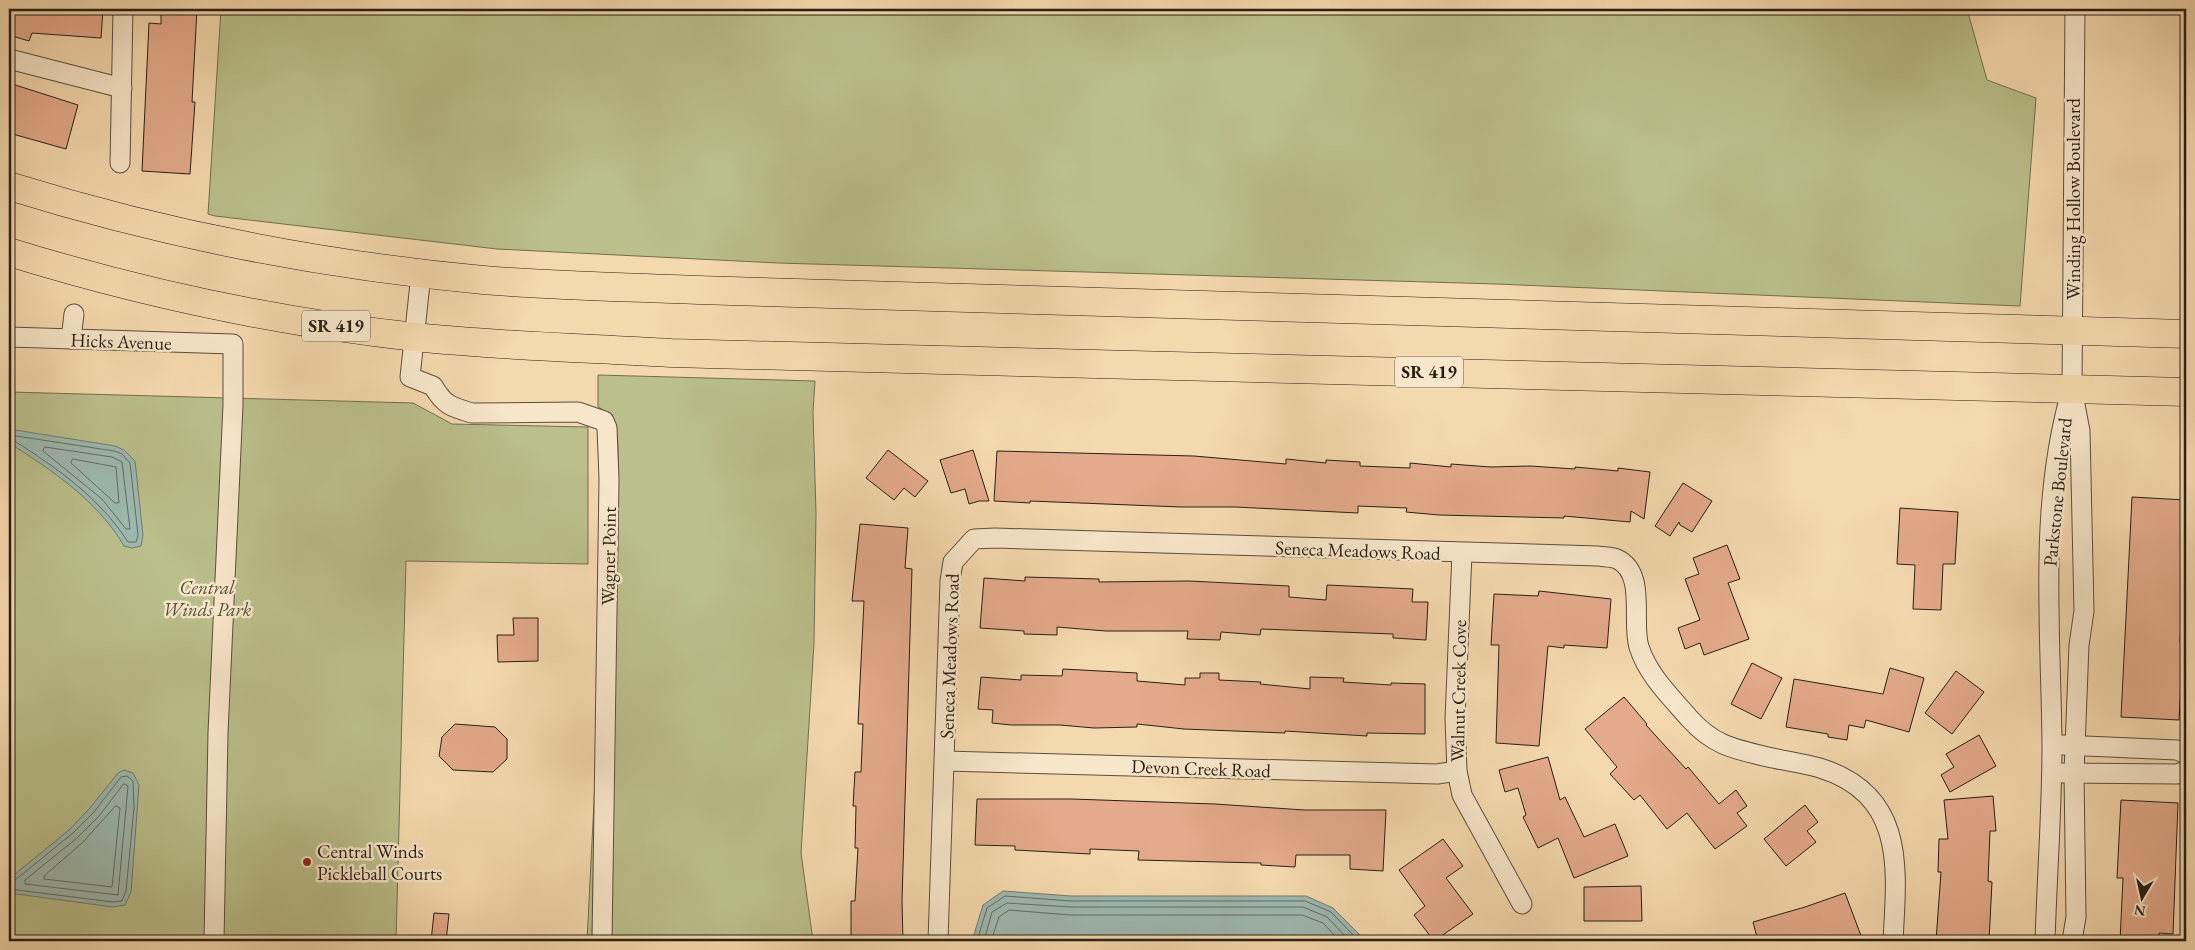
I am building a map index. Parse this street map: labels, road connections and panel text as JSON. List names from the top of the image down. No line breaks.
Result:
{"streets":{"main road":["SR 419"],"street":["Winding Hollow Boulevard","Hicks Avenue","Parkstone Boulevard","Seneca Meadows Road","Wagner Point","Walnut Creek Cove","Devon Creek Road"]},"crossings":[["Winding Hollow Boulevard","SR 419"],["Winding Hollow Boulevard","Parkstone Boulevard"],["SR 419","Parkstone Boulevard"],["SR 419","Wagner Point"],["Seneca Meadows Road","Walnut Creek Cove"],["Seneca Meadows Road","Devon Creek Road"],["Walnut Creek Cove","Devon Creek Road"]],"parks":["Central Winds Park"],"places":["Central Winds Pickleball Courts"],"north":"bottom"}
